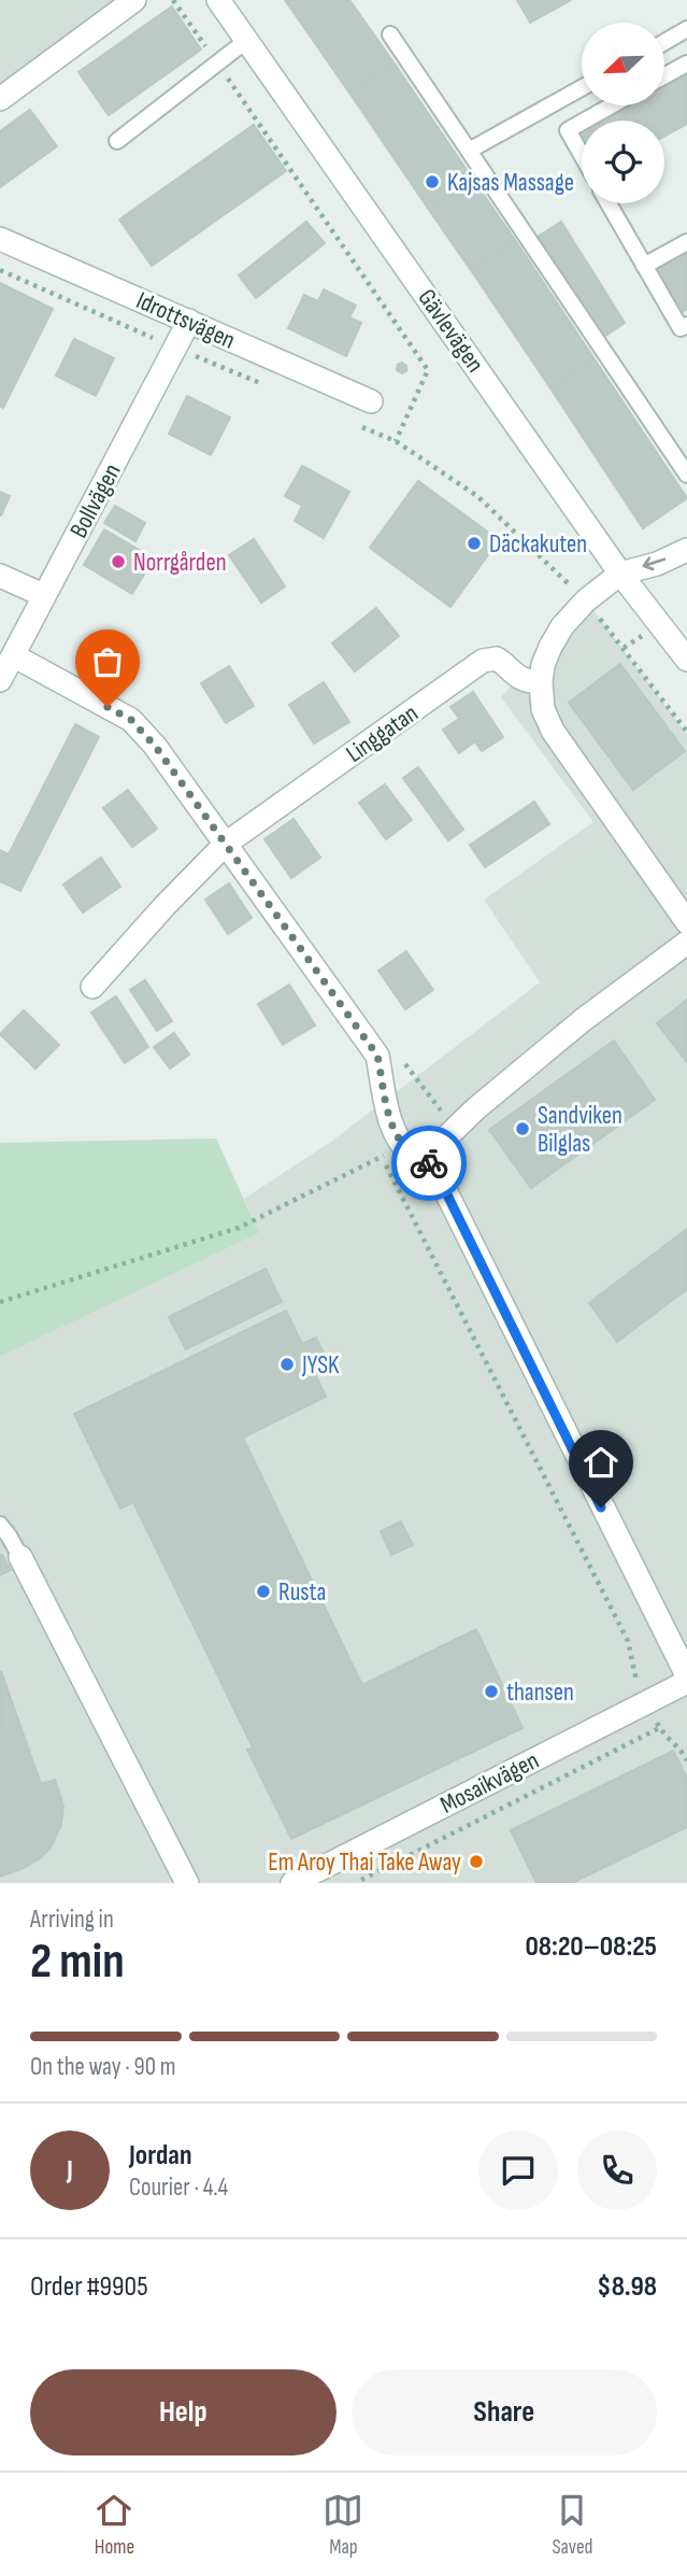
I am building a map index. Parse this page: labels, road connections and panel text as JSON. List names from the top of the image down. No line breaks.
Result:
{"streets":{"street":["Idrottsvägen","Gävlevägen","Bollvägen","Linggatan","Mosaikvägen"]},"crossings":[["Idrottsvägen","Bollvägen"]],"places":["Kajsas Massage","Däckakuten","Norrgården","Sandviken Bilglas","JYSK","Rusta","thansen","Em Aroy Thai Take Away"],"north":"bottom left","page":{"heading":["2 min","Arriving in","08:20–08:25"],"panel":["Jordan","Courier · 4.4","Order #9905","$8.98"],"bar":"On the way · 90 m","round":"J","buttons":["Help","Share"],"tabs":["Home","Map","Saved"]}}
